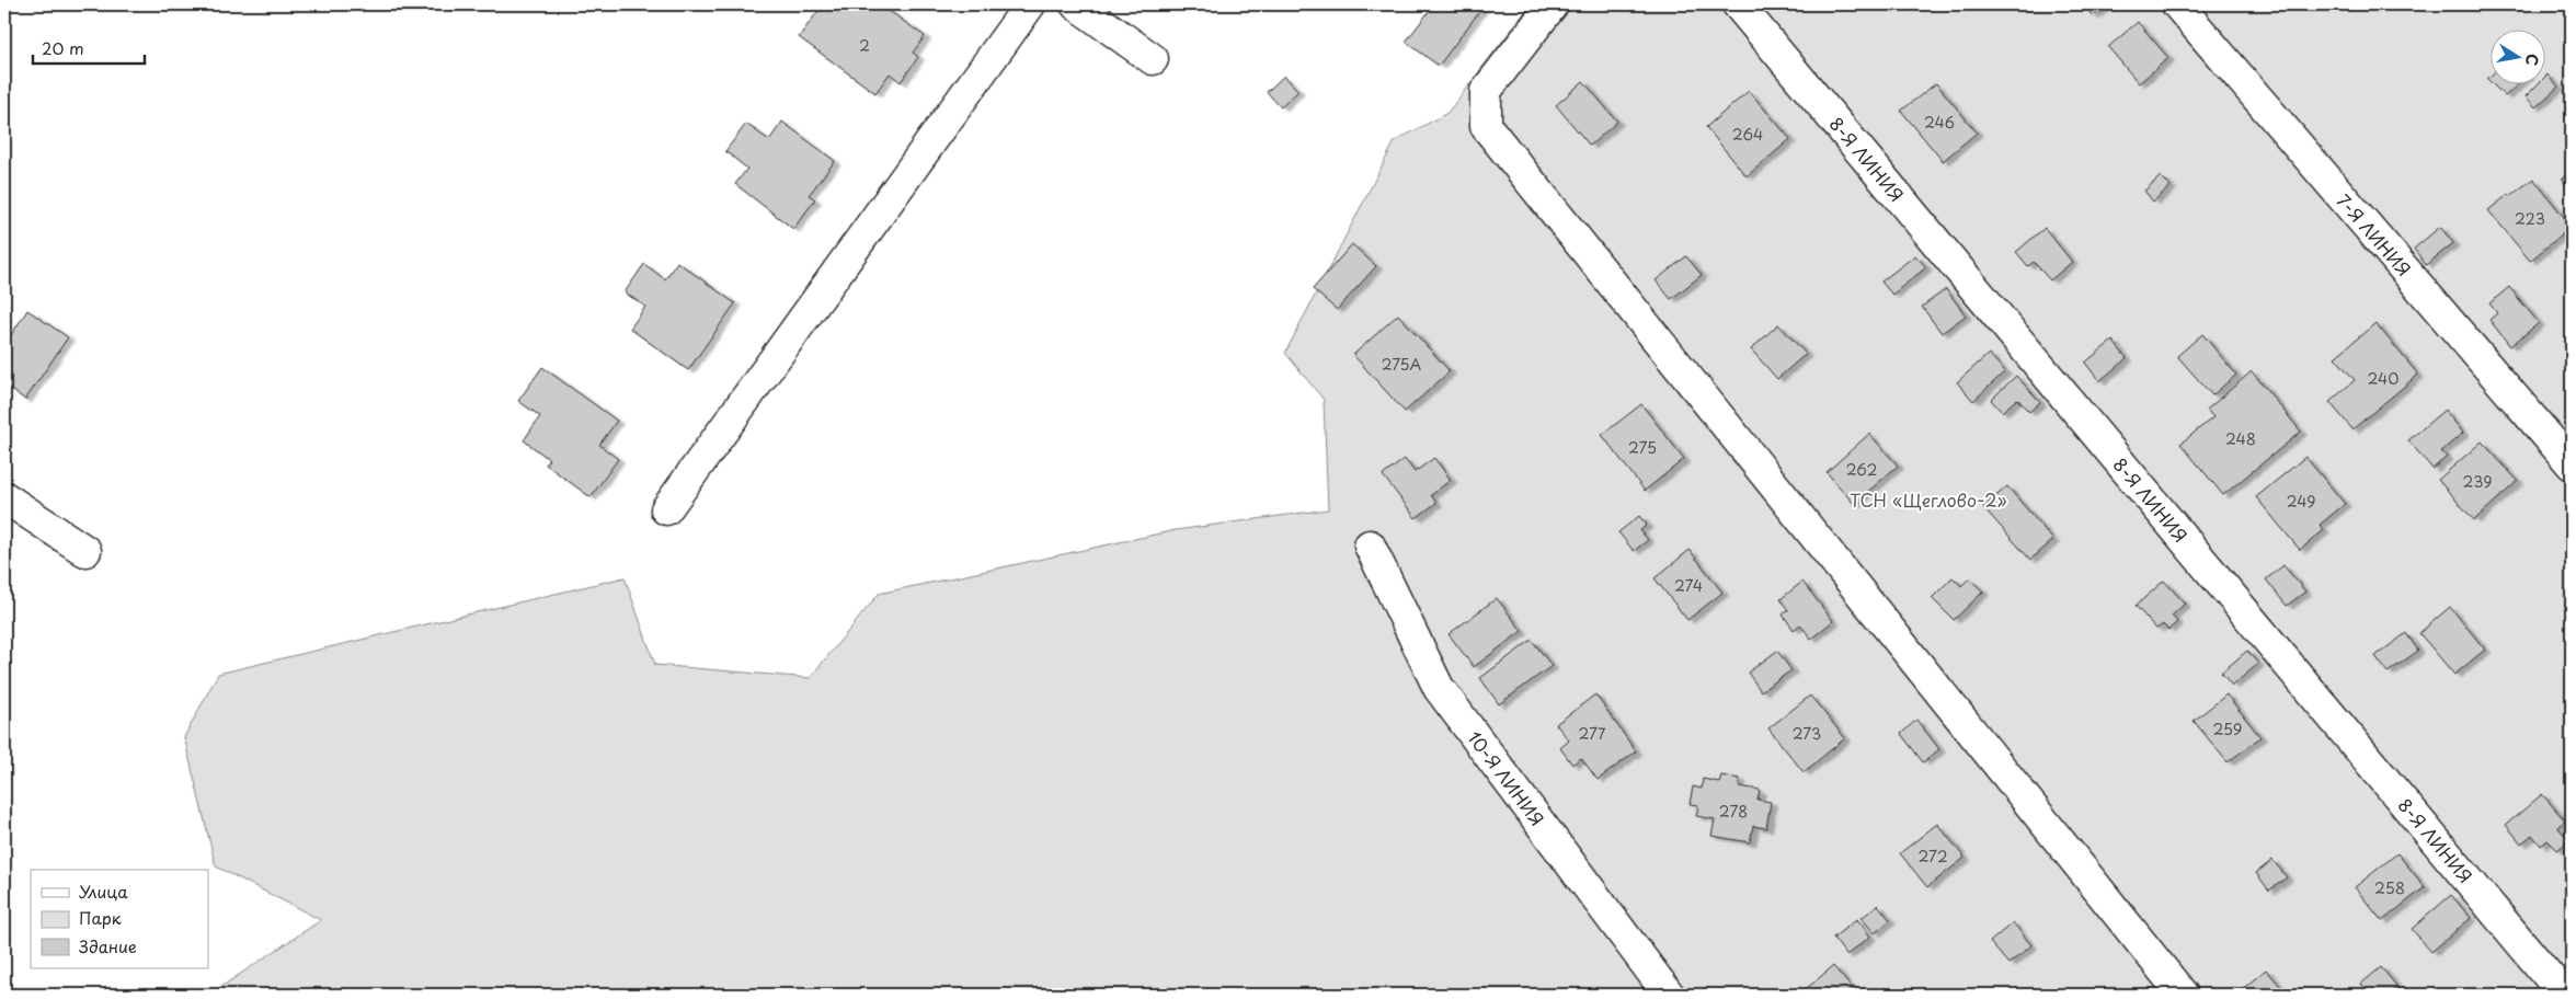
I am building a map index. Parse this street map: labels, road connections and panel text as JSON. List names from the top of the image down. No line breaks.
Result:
{"streets":{"street":["8-Я ЛИНИЯ","7-Я ЛИНИЯ","10-Я ЛИНИЯ"]},"parks":["ТСН «Щеглово-2»"],"house_numbers":["2","246","264","223","275А","240","248","275","262","239","249","274","259","277","273","278","272","258"],"legend":["Улица","Парк","Здание"],"scale_bar":"20 m","north":"right"}
